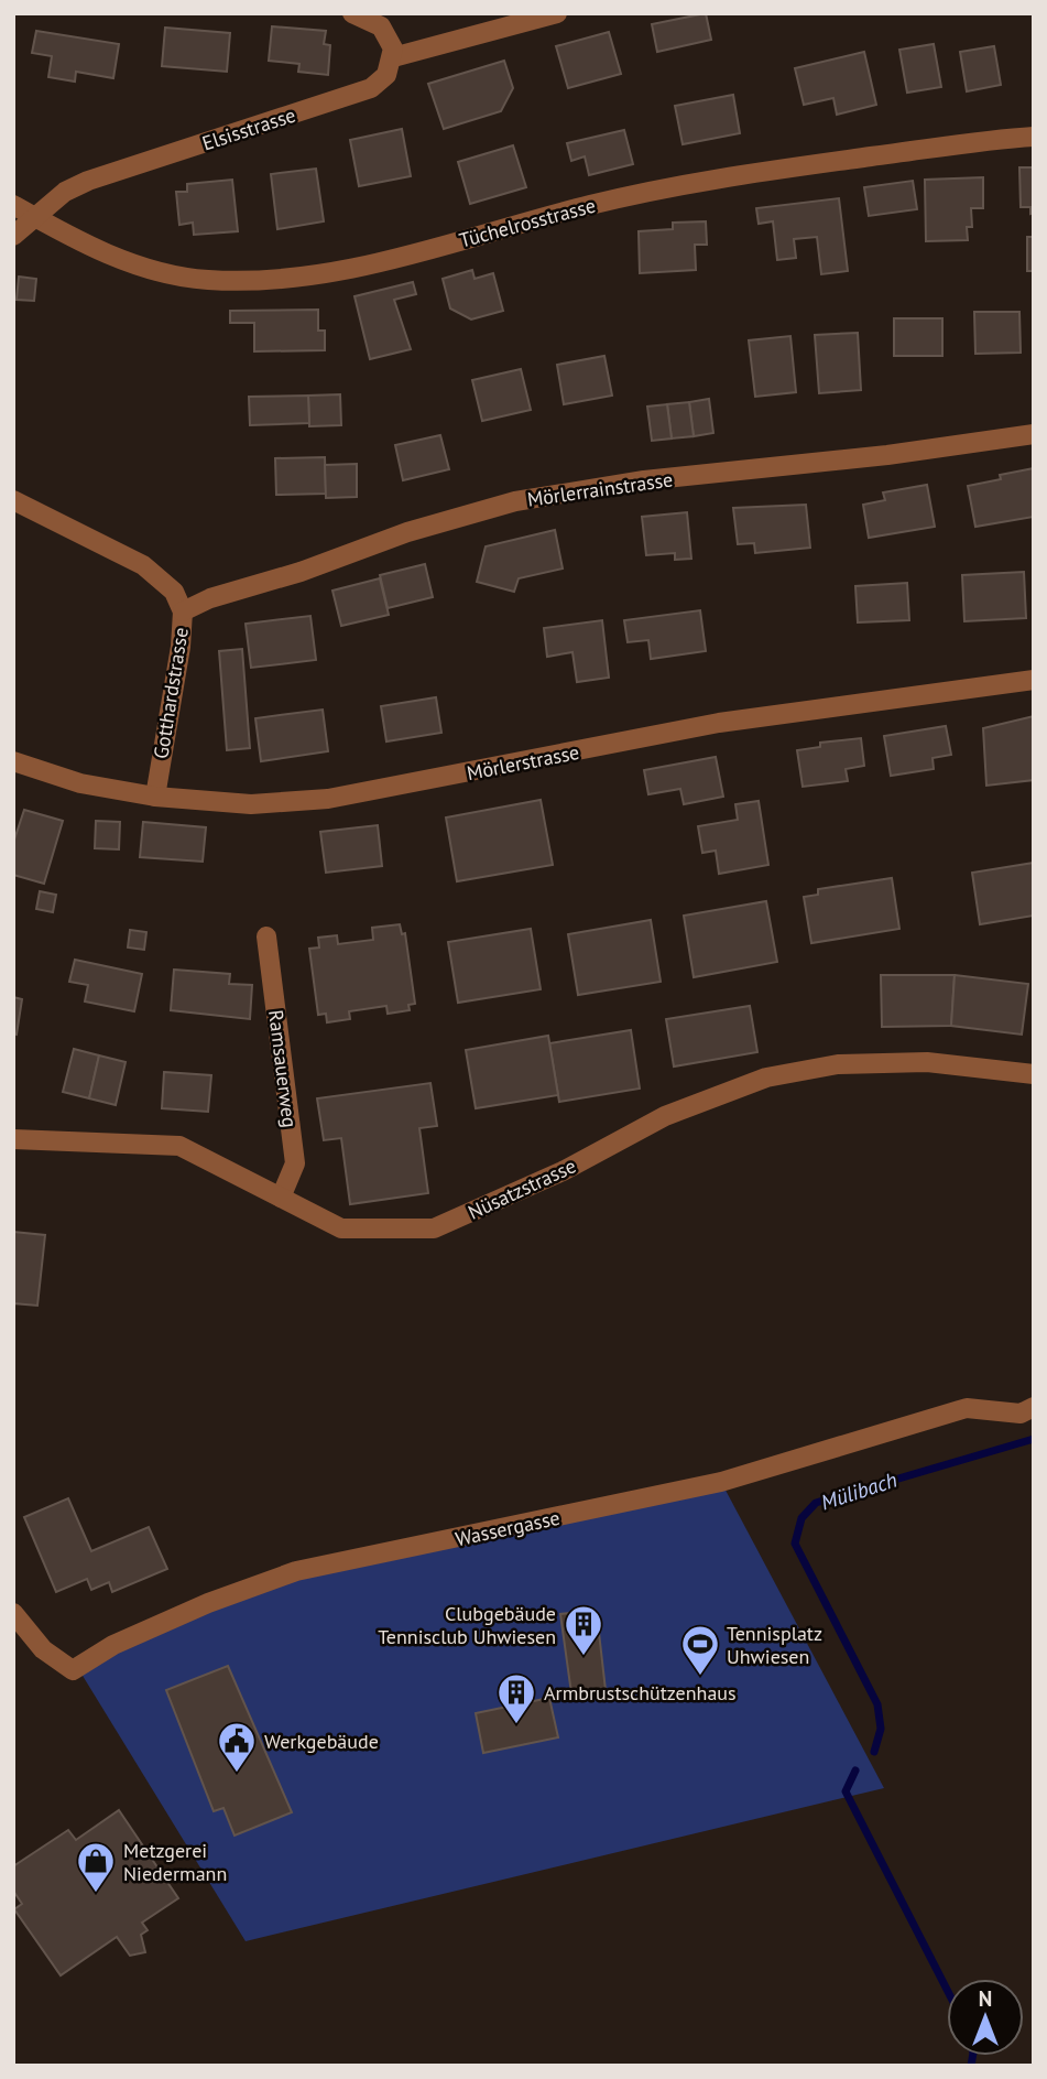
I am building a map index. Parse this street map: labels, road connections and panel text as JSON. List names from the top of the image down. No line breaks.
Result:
{"streets":{"street":["Elsisstrasse","Tüchelrosstrasse","Mörlerrainstrasse","Gotthardstrasse","Mörlerstrasse","Ramsauerweg","Nüsatzstrasse","Wassergasse"]},"crossings":[["Elsisstrasse","Tüchelrosstrasse"],["Mörlerrainstrasse","Gotthardstrasse"],["Gotthardstrasse","Mörlerstrasse"],["Ramsauerweg","Nüsatzstrasse"]],"water":["Mülibach"],"places":{"building":["Clubgebäude Tennisclub Uhwiesen","Armbrustschützenhaus"],"sports":["Tennisplatz Uhwiesen"],"public building":["Werkgebäude"],"shop":["Metzgerei Niedermann"]},"north":"top"}
